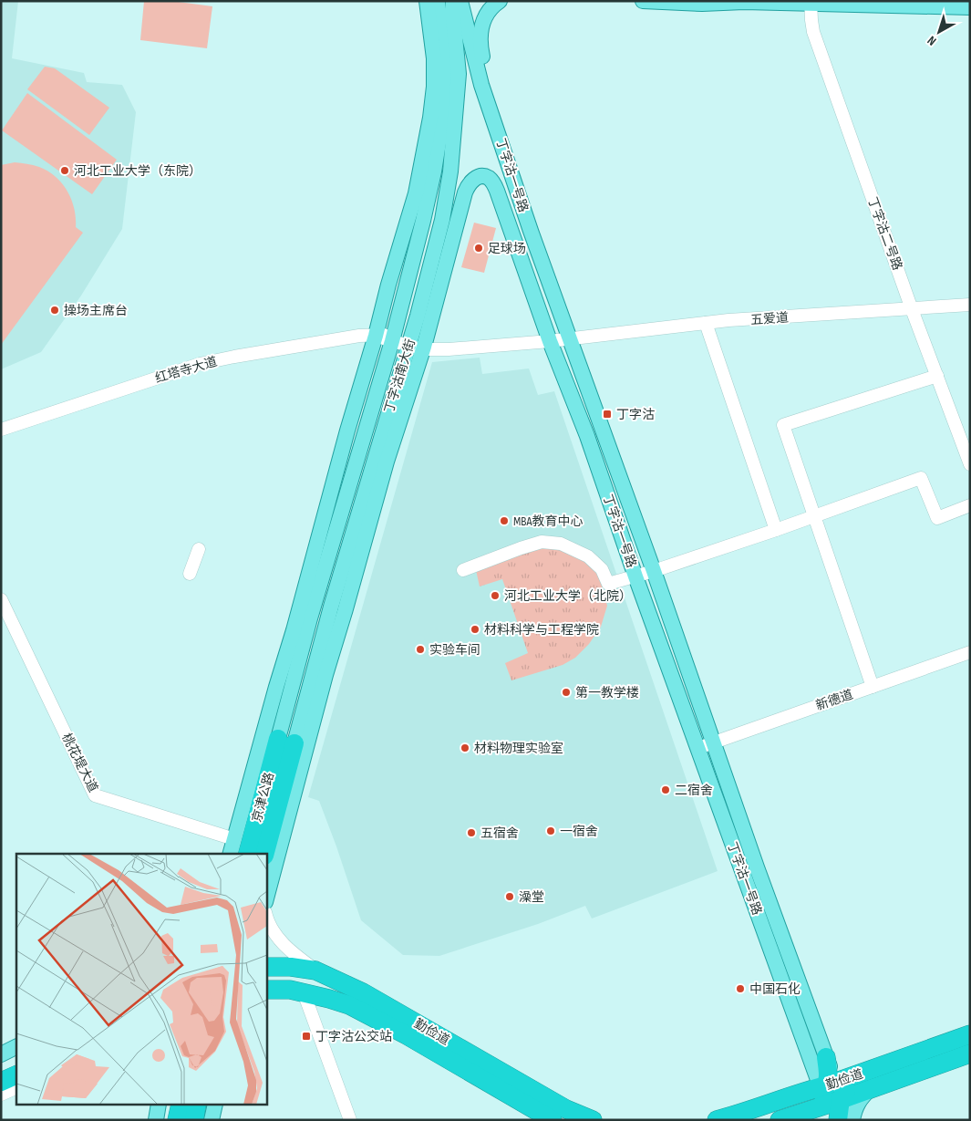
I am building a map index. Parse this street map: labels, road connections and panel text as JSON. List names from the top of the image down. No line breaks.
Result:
{"streets":{"highway":["京津公路","勤俭道"],"main road":["丁字沽一号路","丁字沽南大街"],"street":["丁字沽二号路","五爱道","红塔寺大道","新德道","桃花堤大道"]},"crossings":[["丁字沽一号路","五爱道"],["丁字沽一号路","红塔寺大道"],["丁字沽一号路","丁字沽南大街"],["丁字沽一号路","新德道"],["丁字沽一号路","勤俭道"],["丁字沽二号路","五爱道"],["五爱道","红塔寺大道"],["五爱道","丁字沽南大街"],["红塔寺大道","丁字沽南大街"],["丁字沽南大街","京津公路"]],"places":{"other":["河北工业大学（东院）","足球场","操场主席台","MBA教育中心","河北工业大学（北院）","材料科学与工程学院","实验车间","第一教学楼","材料物理实验室","二宿舍","一宿舍","五宿舍","澡堂","中国石化"],"transit":["丁字沽","丁字沽公交站"]},"north":"bottom left"}
